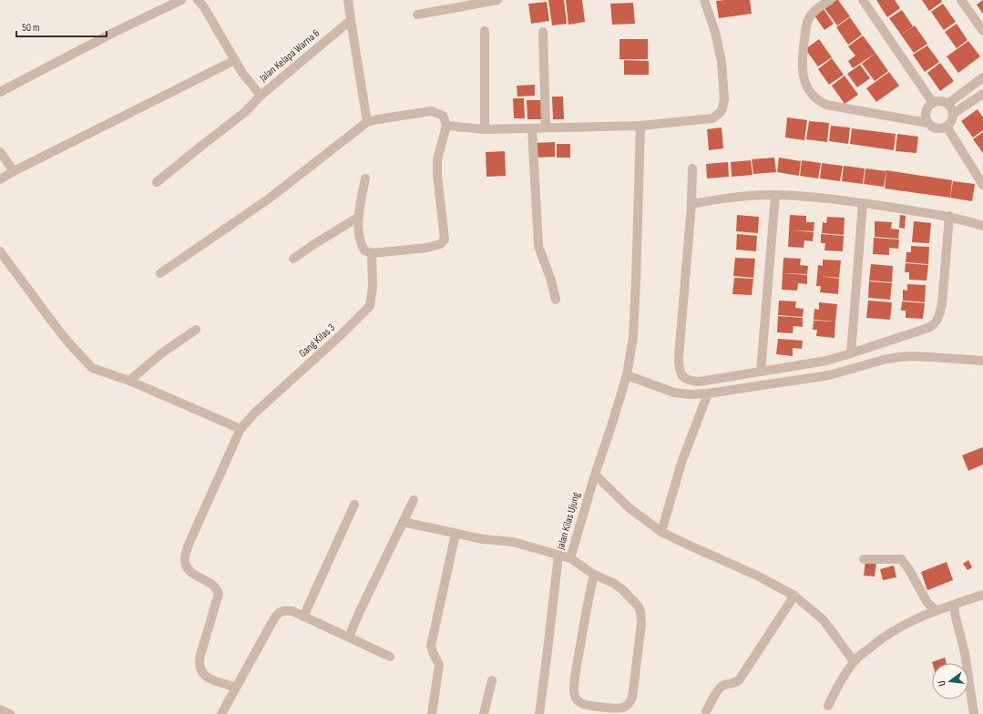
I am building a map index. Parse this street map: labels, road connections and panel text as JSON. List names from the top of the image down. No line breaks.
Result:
{"streets":{"street":["Jalan Kelapa Warna 6","Gang Kilas 3","Jalan Kilas Ujung"]},"scale_bar":"50 m","north":"left"}
